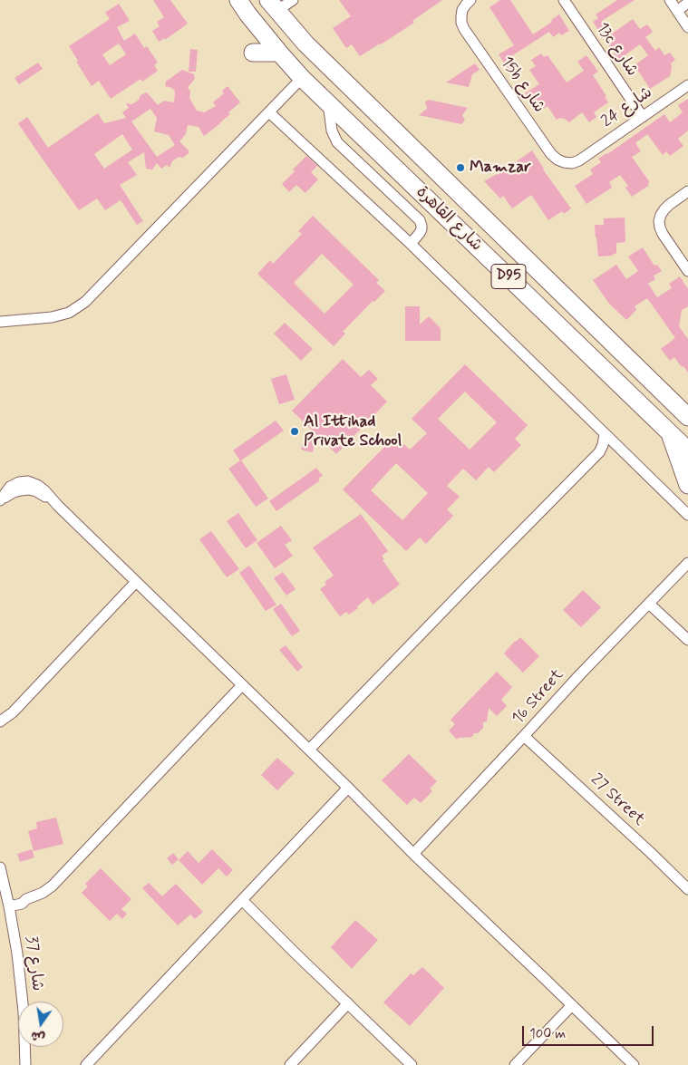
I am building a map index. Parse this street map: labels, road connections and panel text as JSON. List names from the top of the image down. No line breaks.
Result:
{"streets":{"main road":["شارع القاهرة","D95"],"street":["13c شارع","15b شارع","شارع 24","16 Street","27 Street","شارع 37"]},"crossings":[["13c شارع","شارع 24"],["15b شارع","شارع 24"],["16 Street","27 Street"]],"places":["Mamzar","Al Ittihad Private School"],"scale_bar":"100 m","north":"bottom"}
